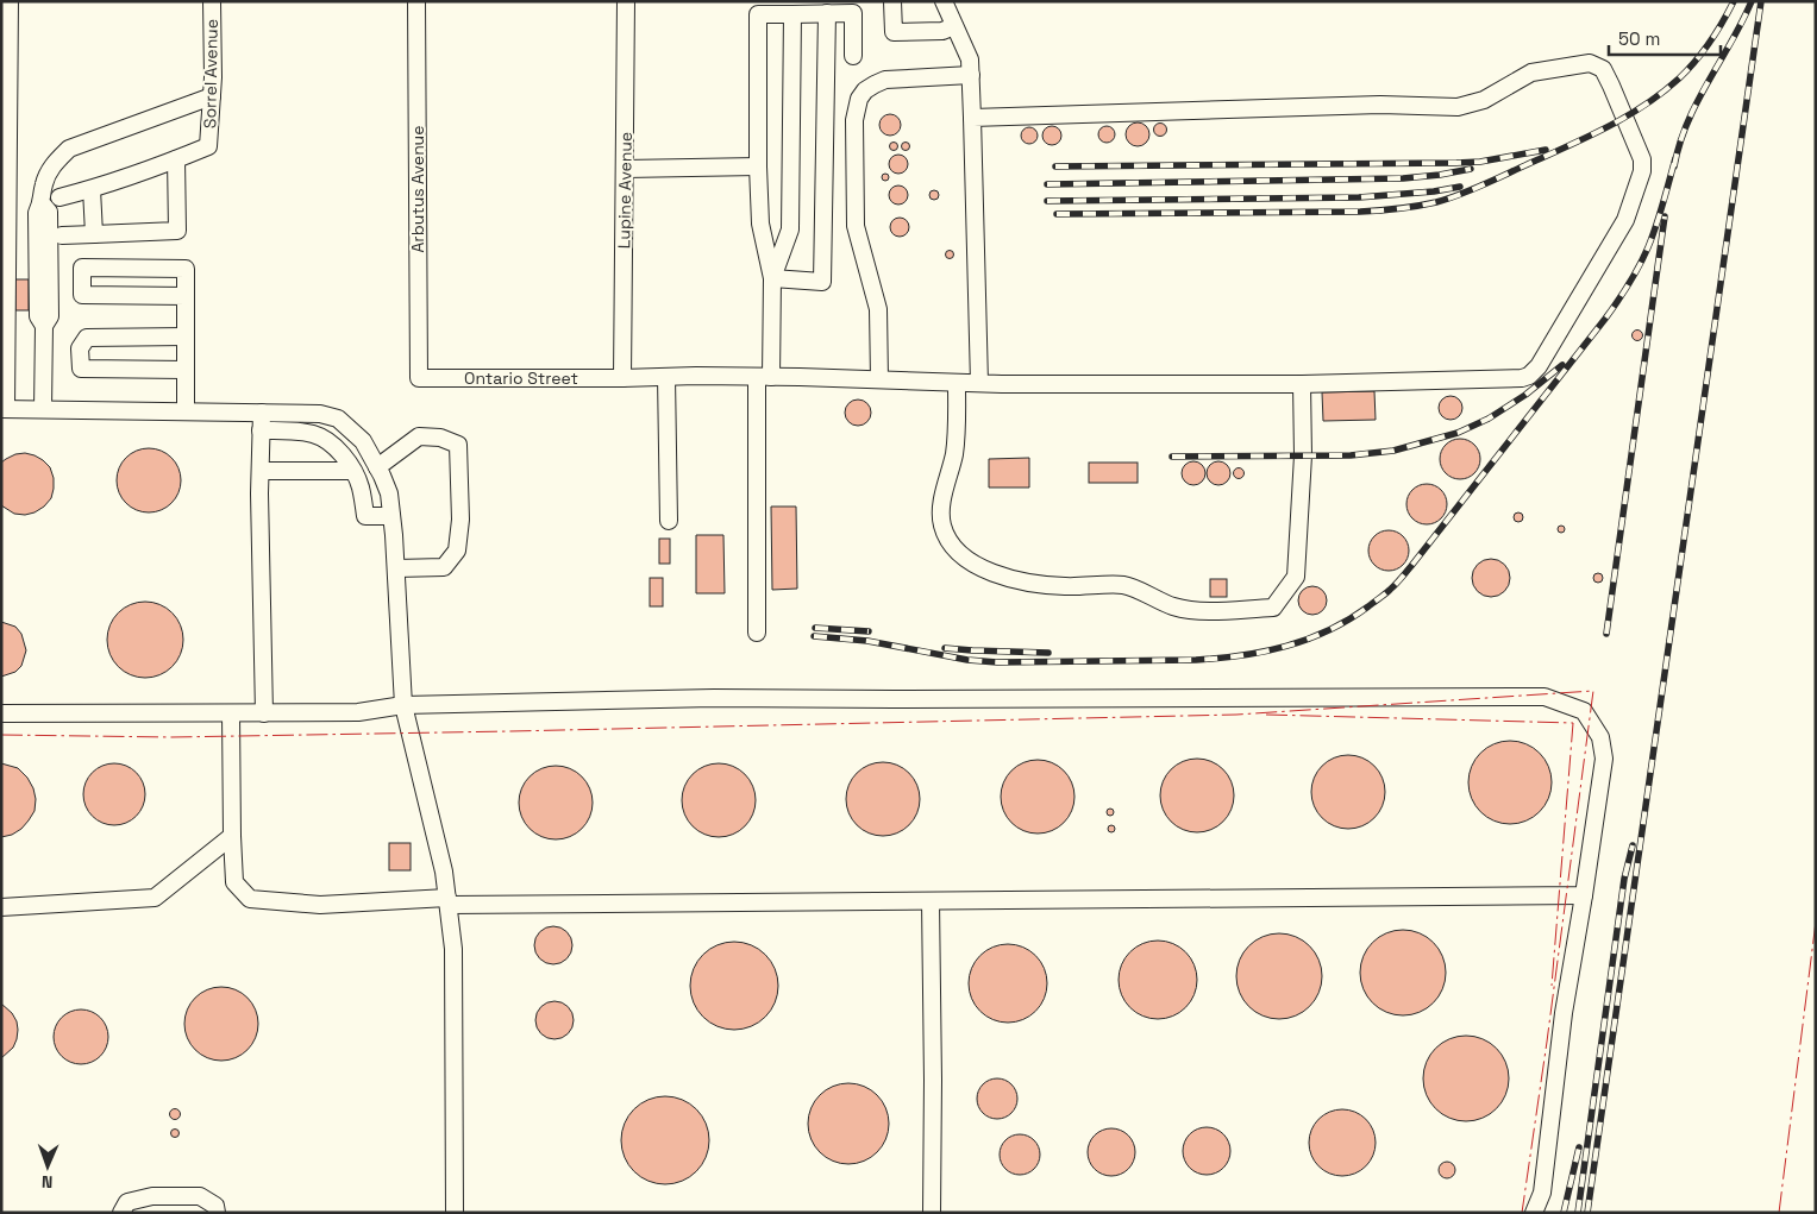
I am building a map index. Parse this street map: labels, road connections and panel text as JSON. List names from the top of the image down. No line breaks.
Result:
{"streets":{"street":["Sorrel Avenue","Arbutus Avenue","Lupine Avenue","Ontario Street"]},"crossings":[["Arbutus Avenue","Ontario Street"],["Lupine Avenue","Ontario Street"]],"scale_bar":"50 m","north":"bottom"}
